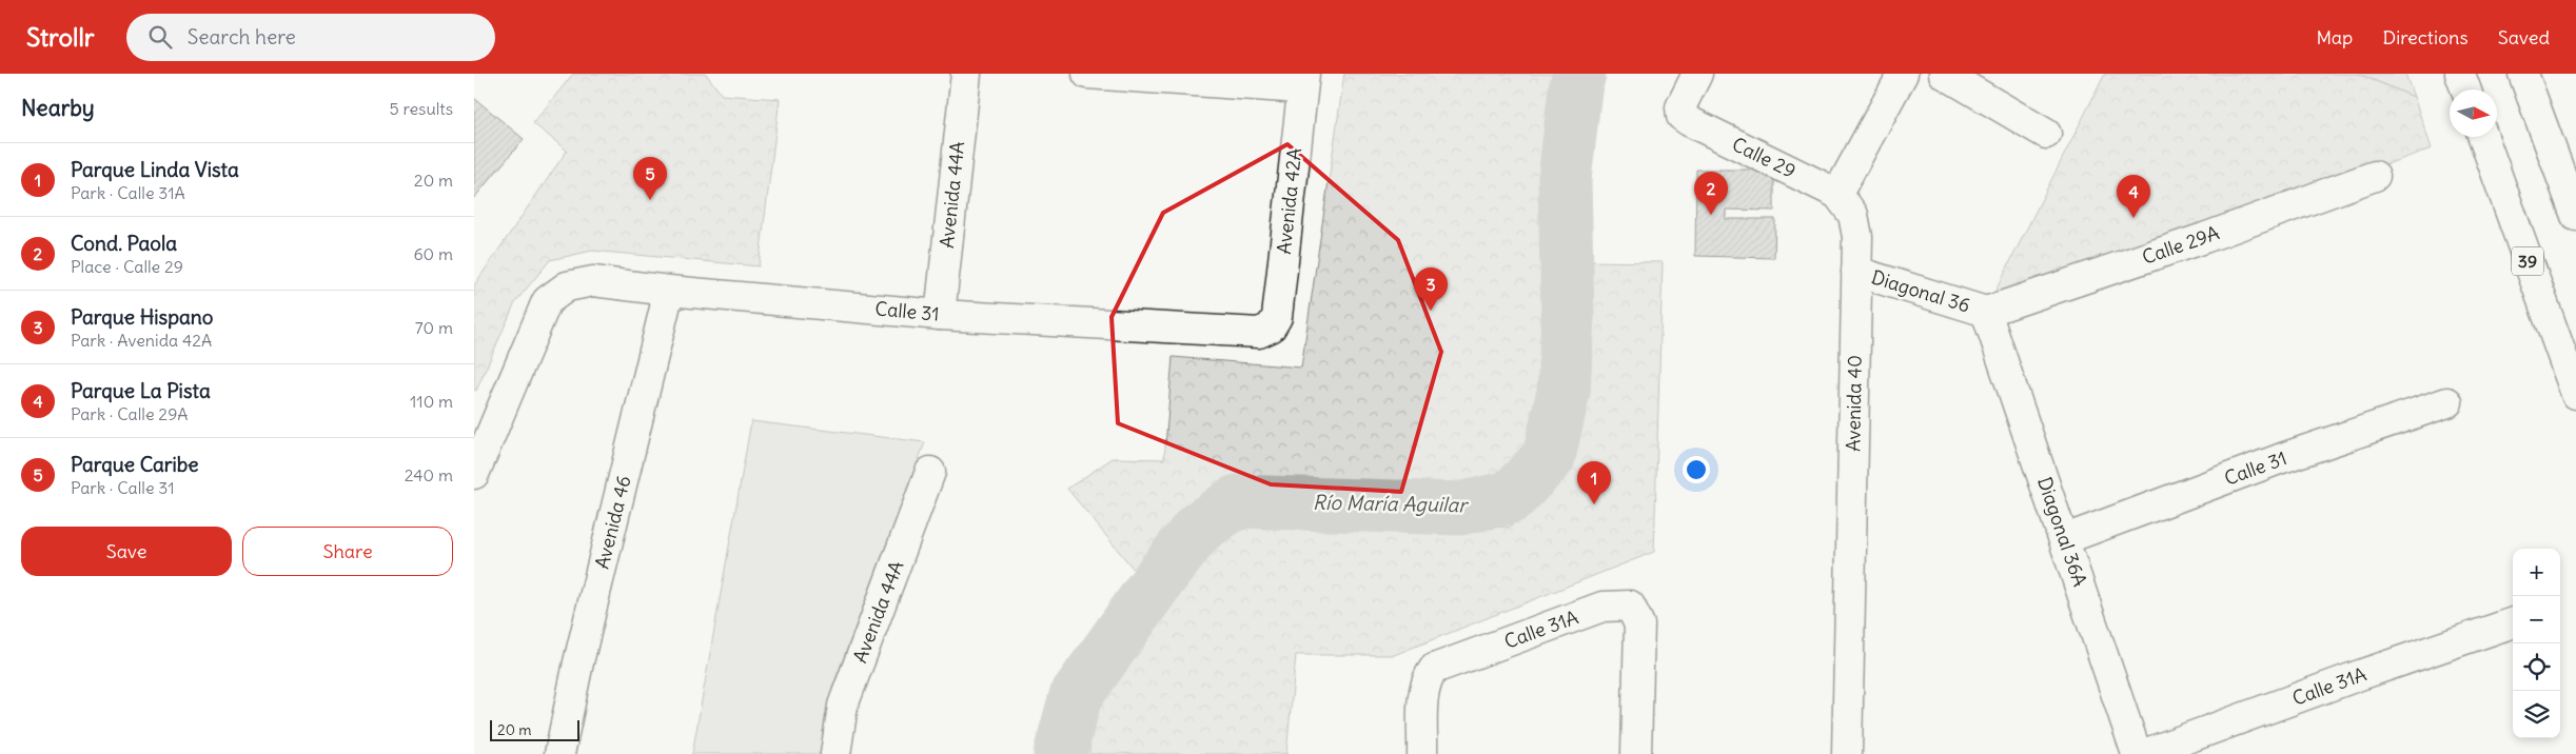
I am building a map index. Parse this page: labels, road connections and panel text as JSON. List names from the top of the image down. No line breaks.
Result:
{"streets":{"main road":["Calle 29","Avenida 44A","Avenida 42A","Calle 29A","39","Diagonal 36","Calle 31","Avenida 40","Avenida 46","Diagonal 36A","Calle 31A"]},"crossings":[["Calle 29","Avenida 40"],["Avenida 44A","Calle 31"],["Avenida 42A","Calle 31"],["Calle 29A","Diagonal 36"],["Calle 29A","Diagonal 36A"],["Diagonal 36","Avenida 40"],["Diagonal 36","Diagonal 36A"],["Calle 31","Avenida 46"],["Calle 31","Diagonal 36A"]],"water":["Río María Aguilar"],"scale_bar":"20 m","north":"right","page":{"header":"Strollr","search":"Search here","nav":["Map","Directions","Saved"],"heading":["Nearby","5 results"],"list":[{"mark":"1","name":"Parque Linda Vista","note":"Park · Calle 31A","value":"20 m"},{"mark":"2","name":"Cond. Paola","note":"Place · Calle 29","value":"60 m"},{"mark":"3","name":"Parque Hispano","note":"Park · Avenida 42A","value":"70 m"},{"mark":"4","name":"Parque La Pista","note":"Park · Calle 29A","value":"110 m"},{"mark":"5","name":"Parque Caribe","note":"Park · Calle 31","value":"240 m"}],"pins":["5","2","4","3","1"],"buttons":["Save","Share"],"map_buttons":["+","−"],"scale":"20 m"}}
